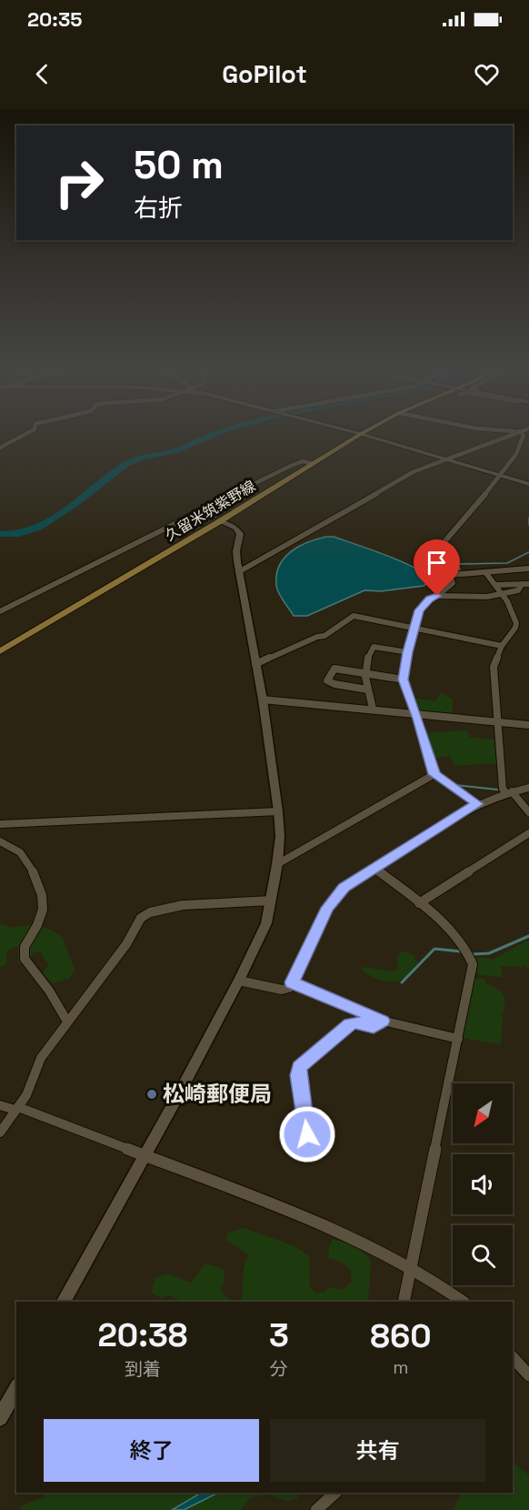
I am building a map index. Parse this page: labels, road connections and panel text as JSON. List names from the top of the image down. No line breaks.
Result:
{"streets":{"main road":["久留米筑紫野線"]},"places":["松崎郵便局"],"north":"bottom left","page":{"status":"20:35","header":"GoPilot","turn":["50 m","右折"],"eta":["20:38","到着","3","分","860","m"],"buttons":["終了","共有"]}}
